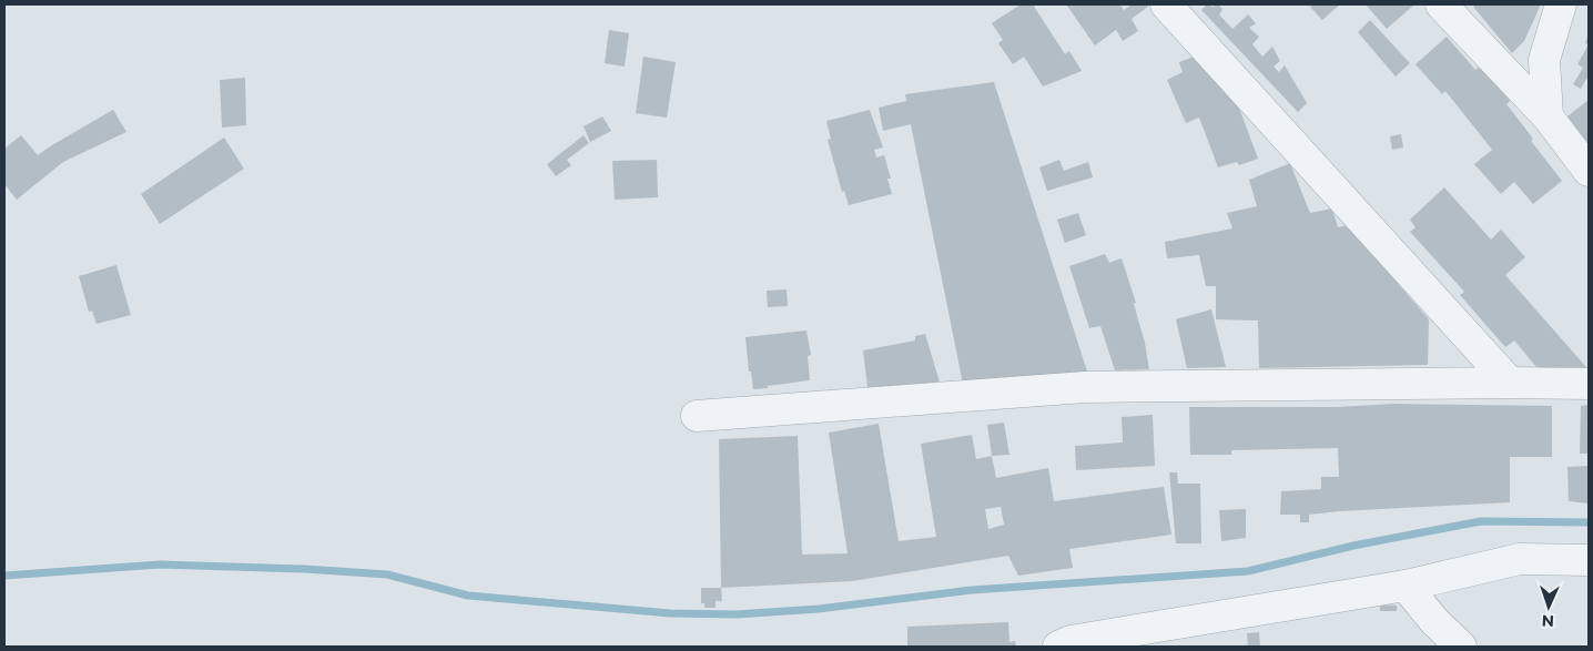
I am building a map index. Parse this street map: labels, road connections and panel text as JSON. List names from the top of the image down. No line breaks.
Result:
{"north":"bottom"}
